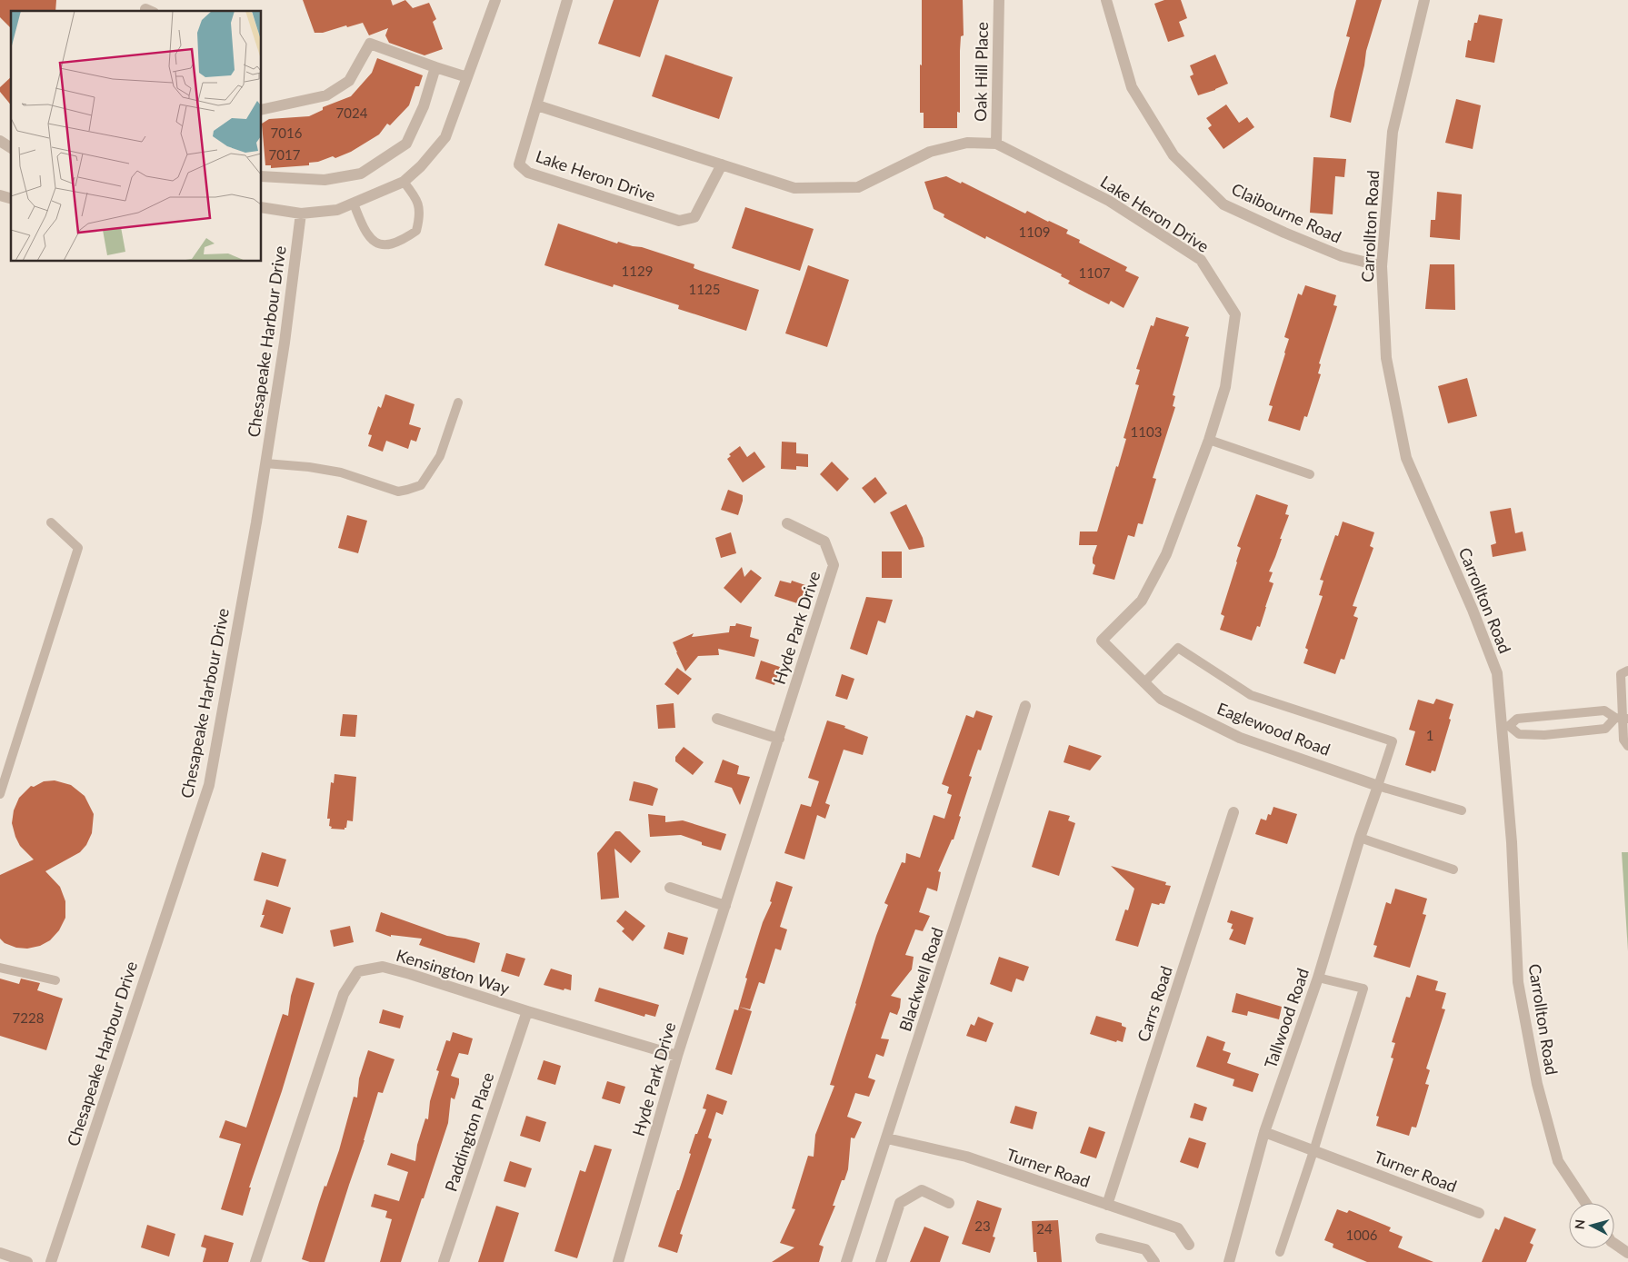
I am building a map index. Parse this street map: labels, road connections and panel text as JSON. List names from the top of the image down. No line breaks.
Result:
{"streets":{"street":["Oak Hill Place","Lake Heron Drive","Claibourne Road","Carrollton Road","Chesapeake Harbour Drive","Hyde Park Drive","Eaglewood Road","Kensington Way","Blackwell Road","Carrs Road","Tallwood Road","Paddington Place","Turner Road"]},"crossings":[["Oak Hill Place","Lake Heron Drive"],["Lake Heron Drive","Eaglewood Road"],["Claibourne Road","Carrollton Road"],["Hyde Park Drive","Kensington Way"],["Eaglewood Road","Tallwood Road"],["Kensington Way","Paddington Place"],["Blackwell Road","Turner Road"],["Carrs Road","Turner Road"],["Tallwood Road","Turner Road"]],"house_numbers":["7024","7016","7017","1109","1129","1107","1125","1103","1","7228","23","24","1006"],"north":"left"}
